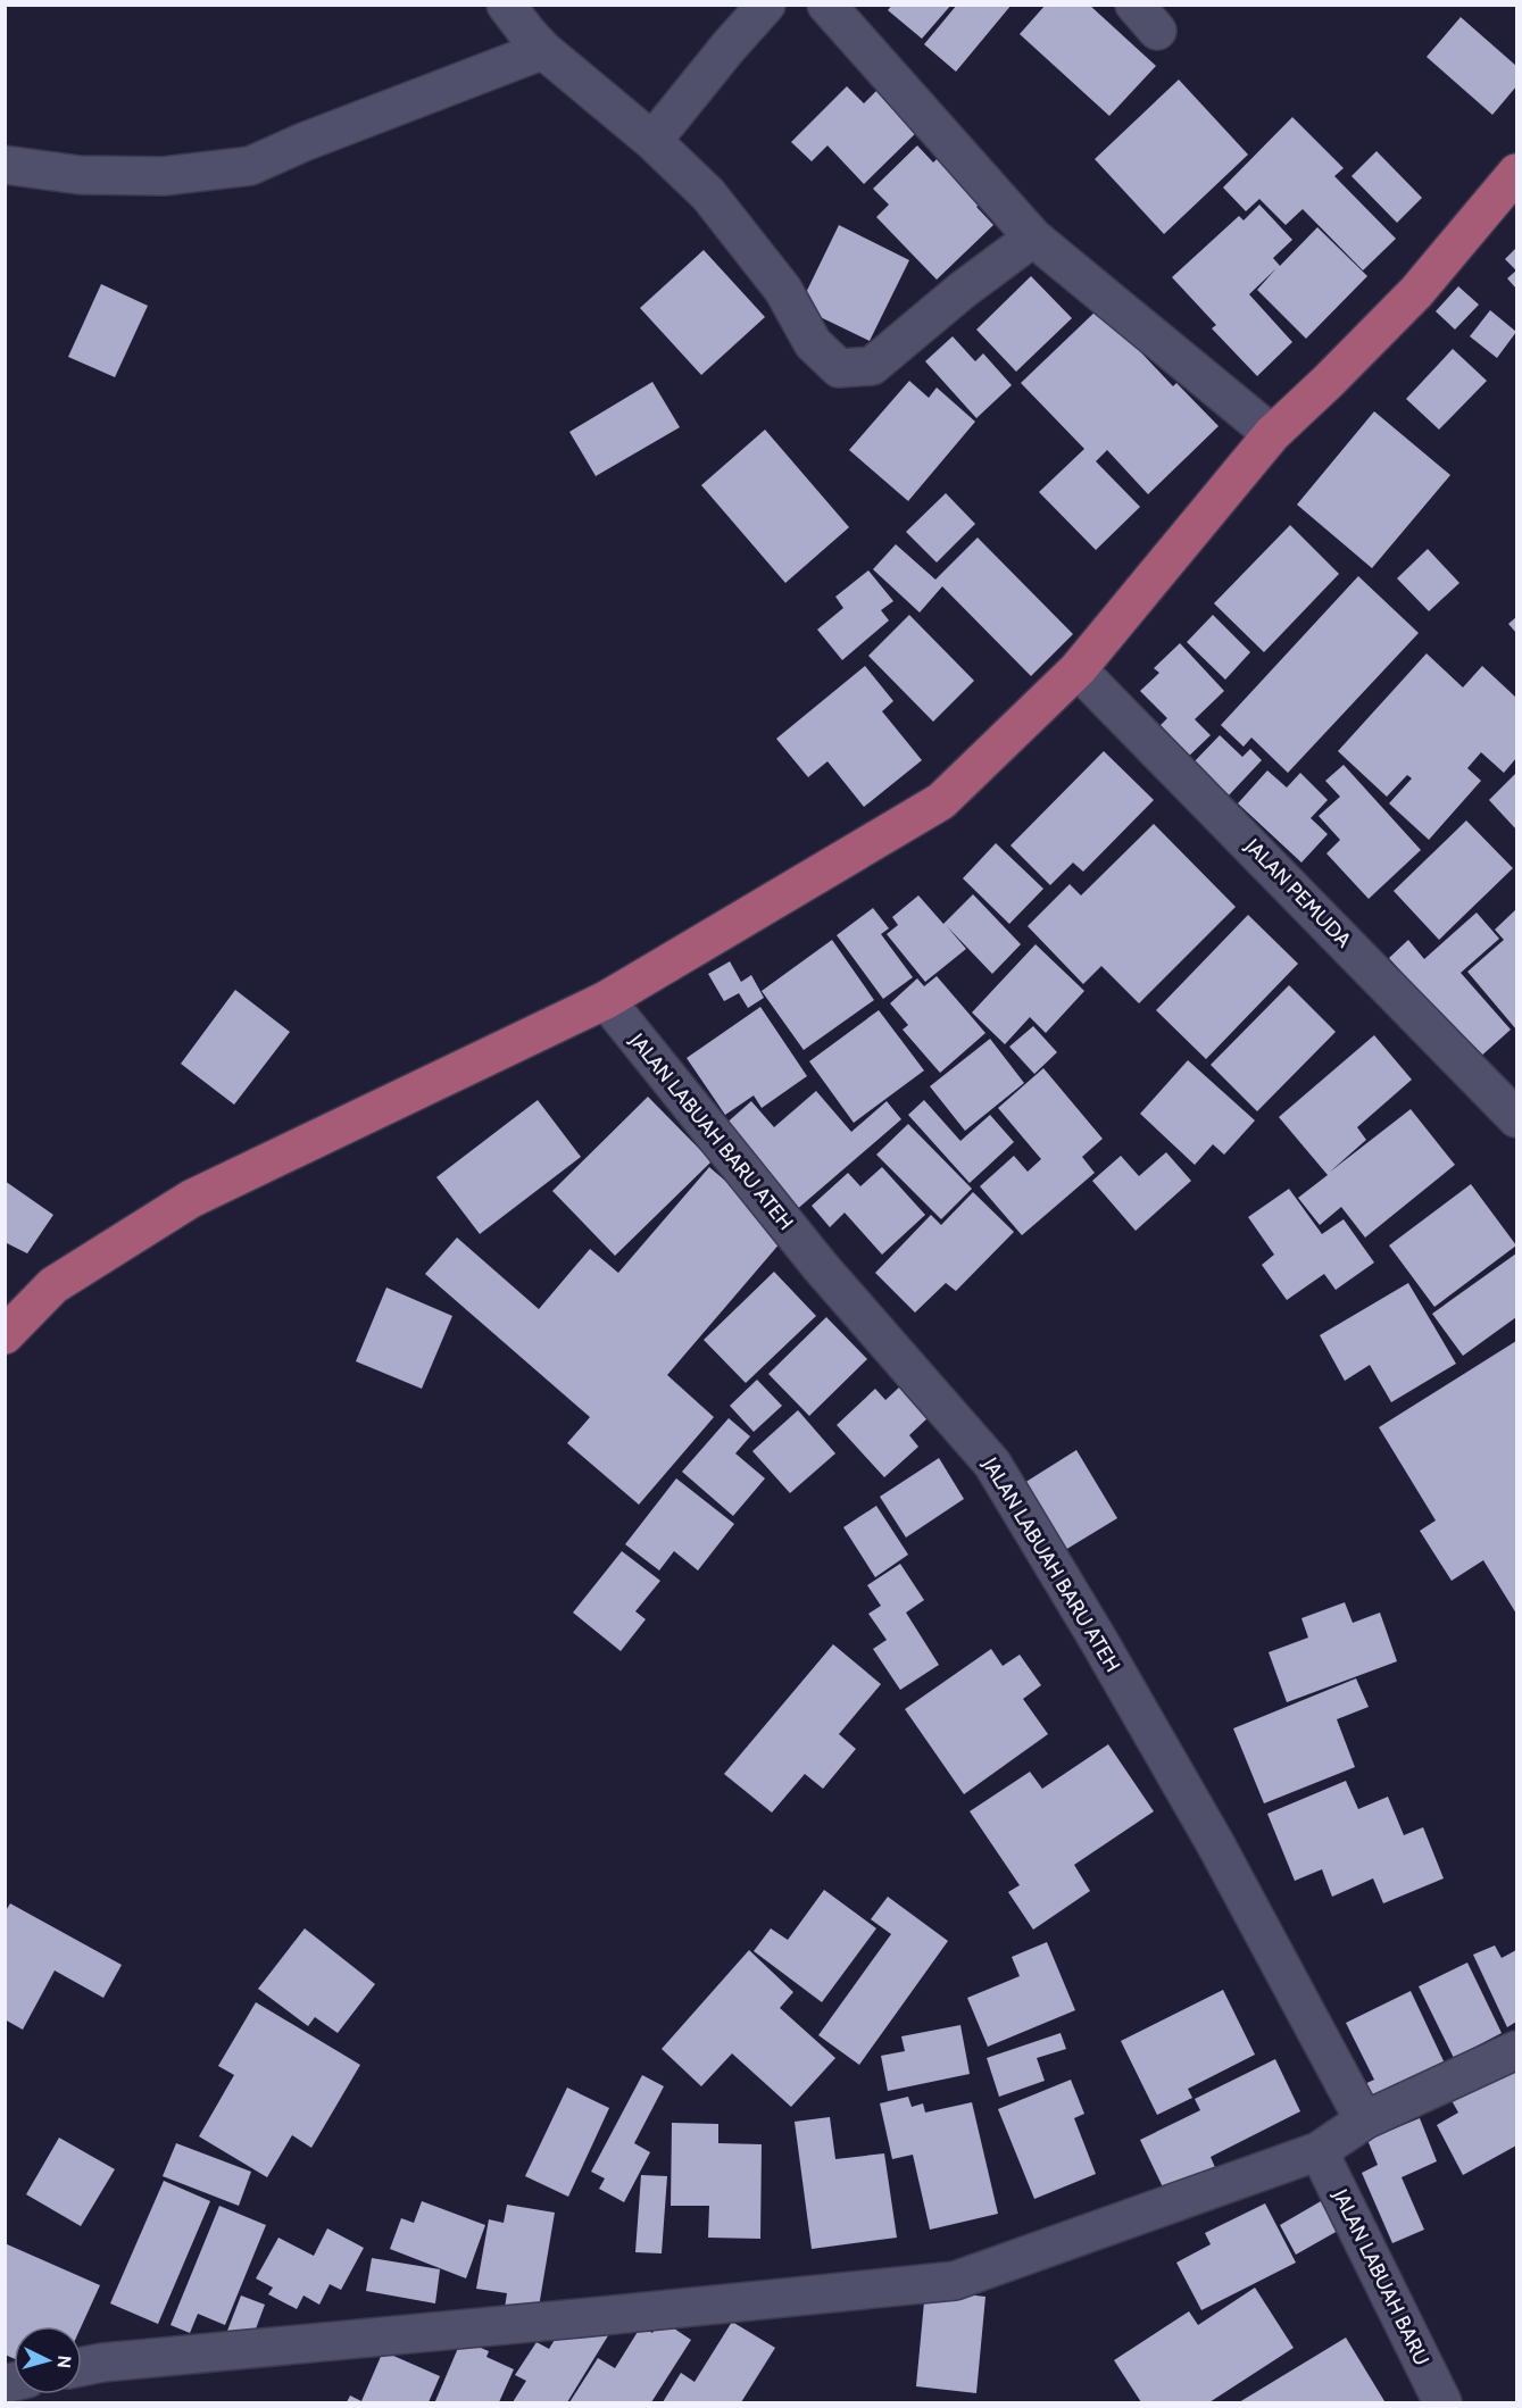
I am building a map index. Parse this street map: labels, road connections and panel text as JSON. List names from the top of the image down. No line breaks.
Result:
{"streets":{"street":["JALAN PEMUDA","JALAN LABUAH BARU ATEH","JALAN LABUAH BARU"]},"north":"right"}
